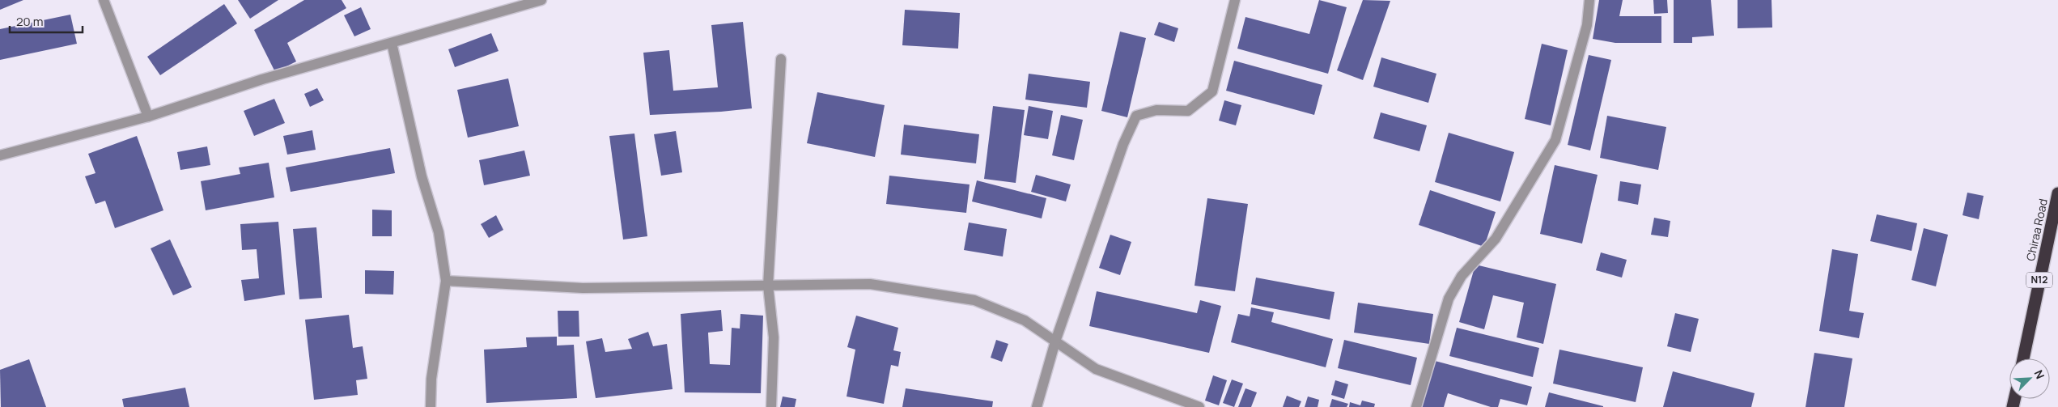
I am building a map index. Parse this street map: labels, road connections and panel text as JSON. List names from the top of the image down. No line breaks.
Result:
{"streets":{"highway":["Chiraa Road","N12"]},"scale_bar":"20 m","north":"top right"}
